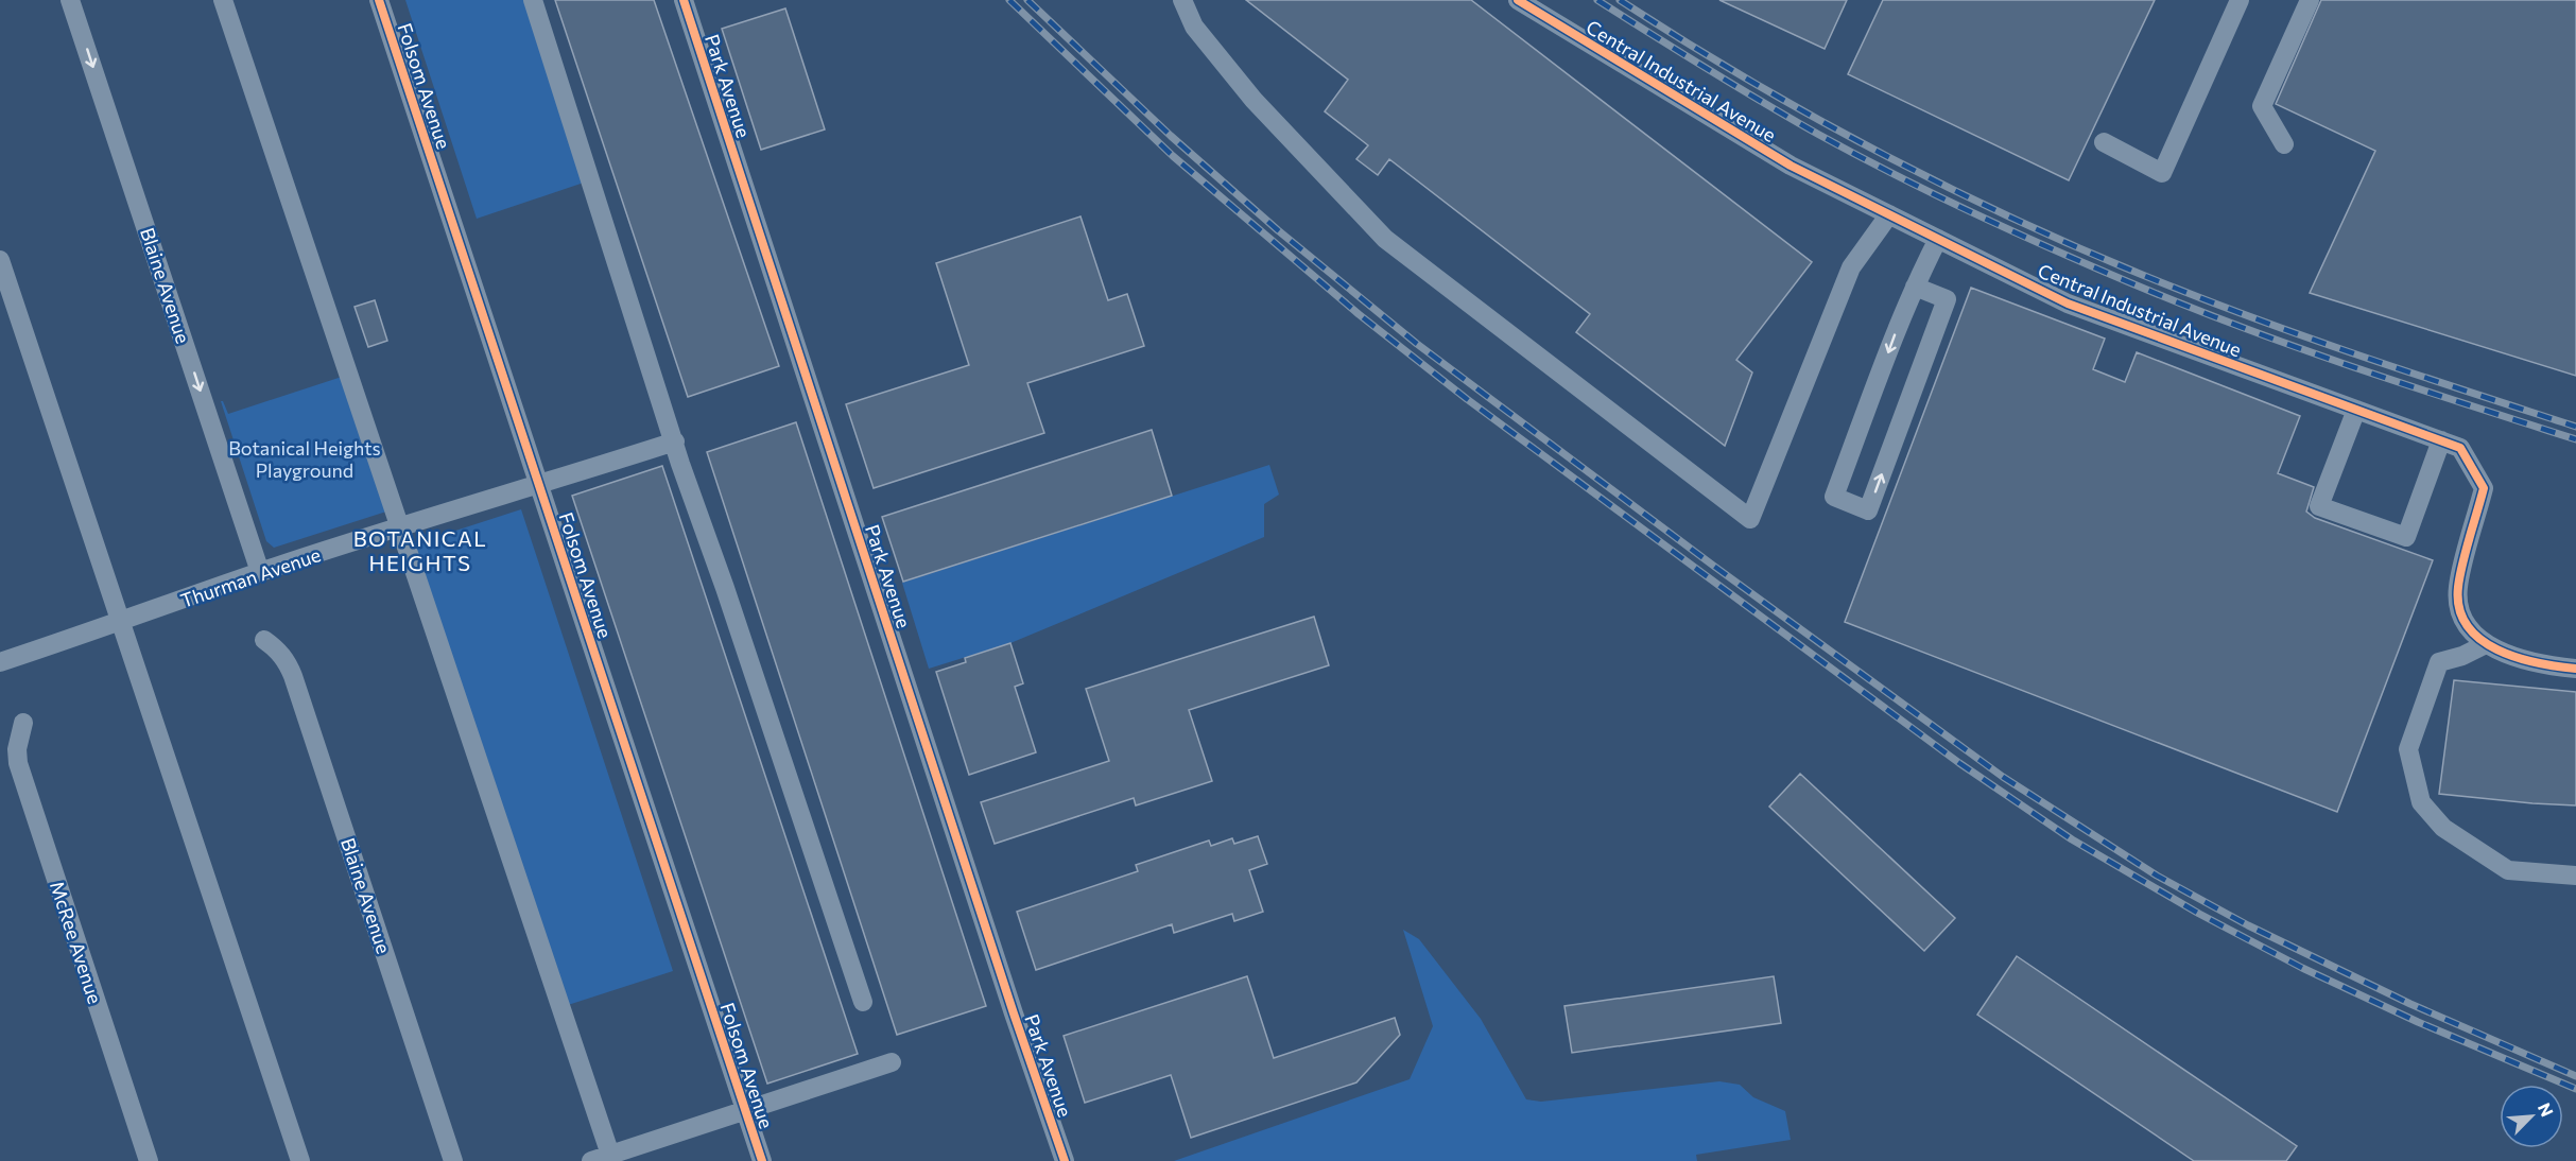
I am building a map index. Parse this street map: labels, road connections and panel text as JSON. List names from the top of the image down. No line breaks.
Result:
{"streets":{"street":["Central Industrial Avenue","Folsom Avenue","Park Avenue","Blaine Avenue","Thurman Avenue","McRee Avenue"]},"crossings":[["Folsom Avenue","Thurman Avenue"],["Blaine Avenue","Thurman Avenue"]],"districts":["BOTANICAL HEIGHTS"],"parks":["Botanical Heights Playground"],"north":"top right"}
